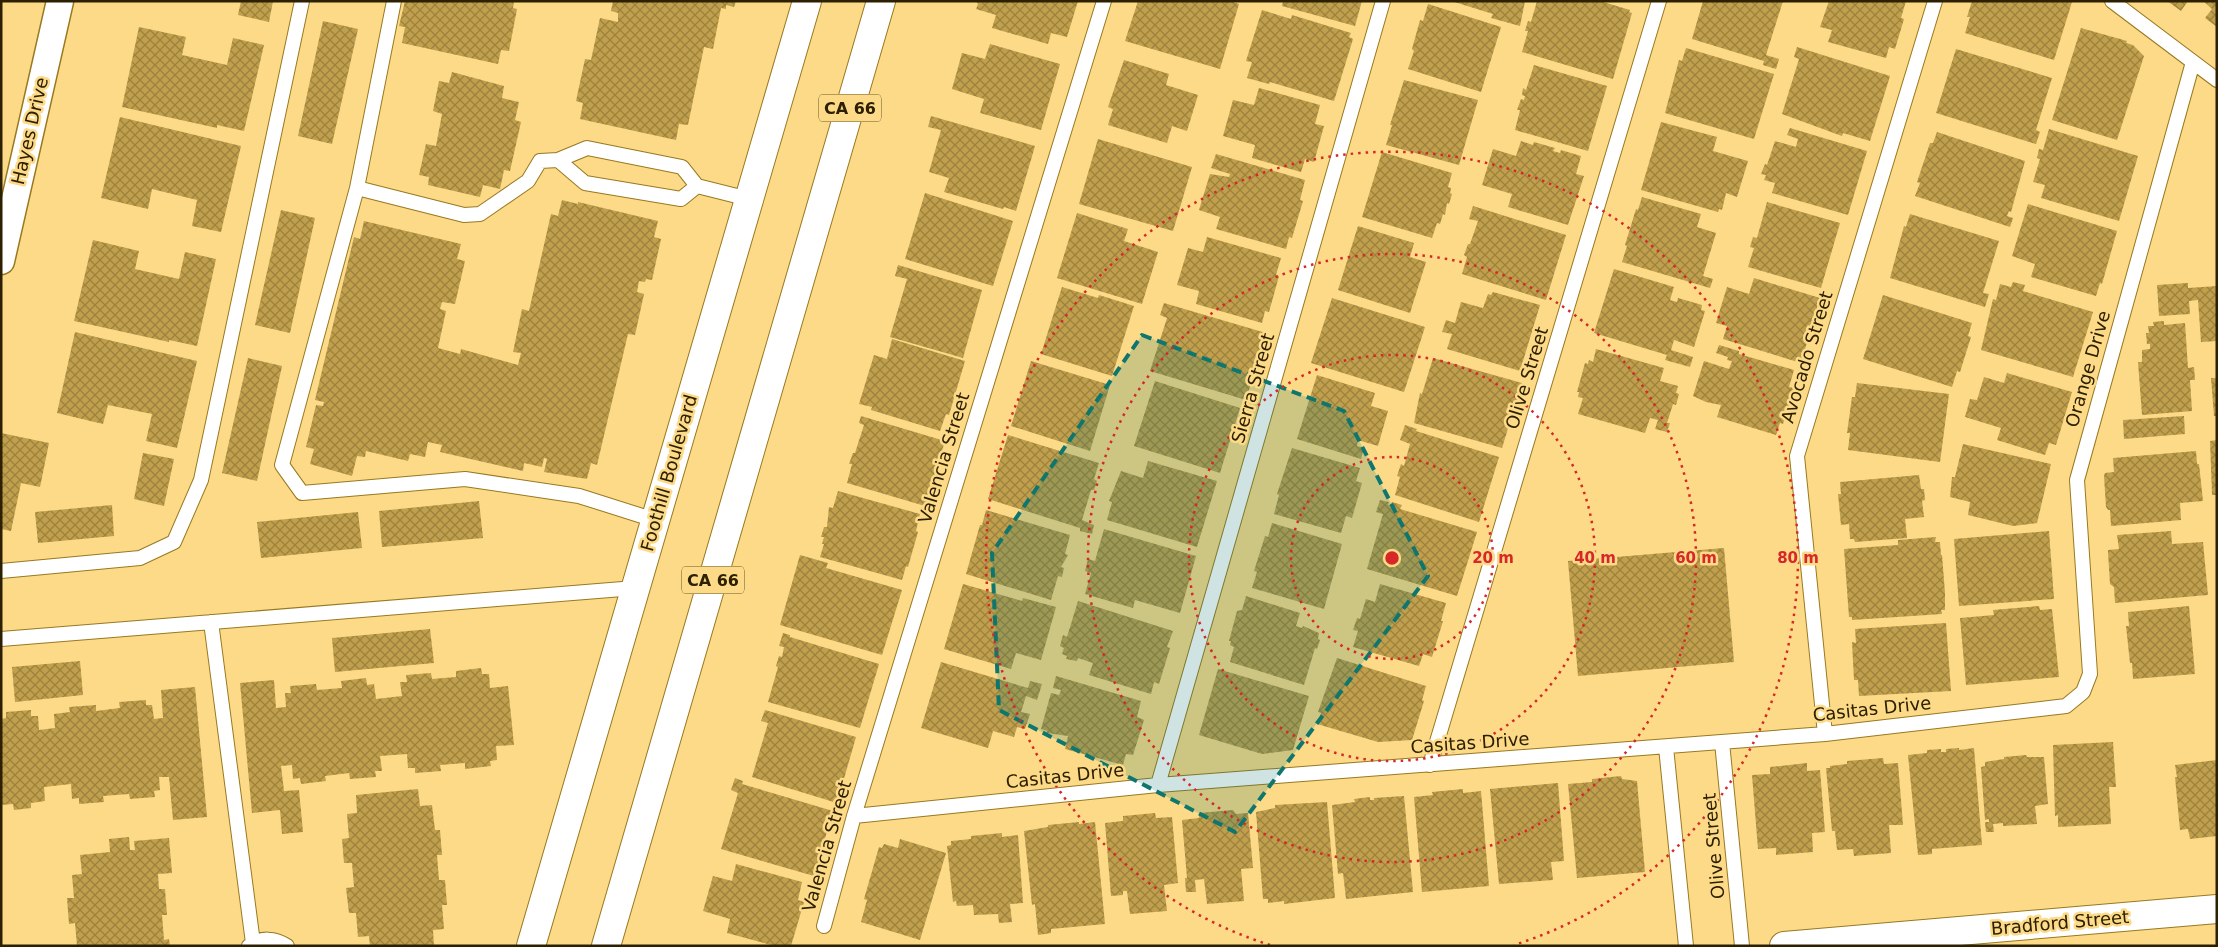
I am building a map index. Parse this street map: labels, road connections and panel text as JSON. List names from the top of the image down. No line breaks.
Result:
{"streets":{"main road":["CA 66","Foothill Boulevard","Bradford Street"],"street":["Hayes Drive"],"lane":["Avocado Street","Orange Drive","Olive Street","Sierra Street","Valencia Street","Casitas Drive"]},"crossings":[["Avocado Street","Casitas Drive"],["Orange Drive","Casitas Drive"],["Olive Street","Casitas Drive"],["Sierra Street","Casitas Drive"],["Valencia Street","Casitas Drive"]],"rings":["20 m","40 m","60 m","80 m"]}
